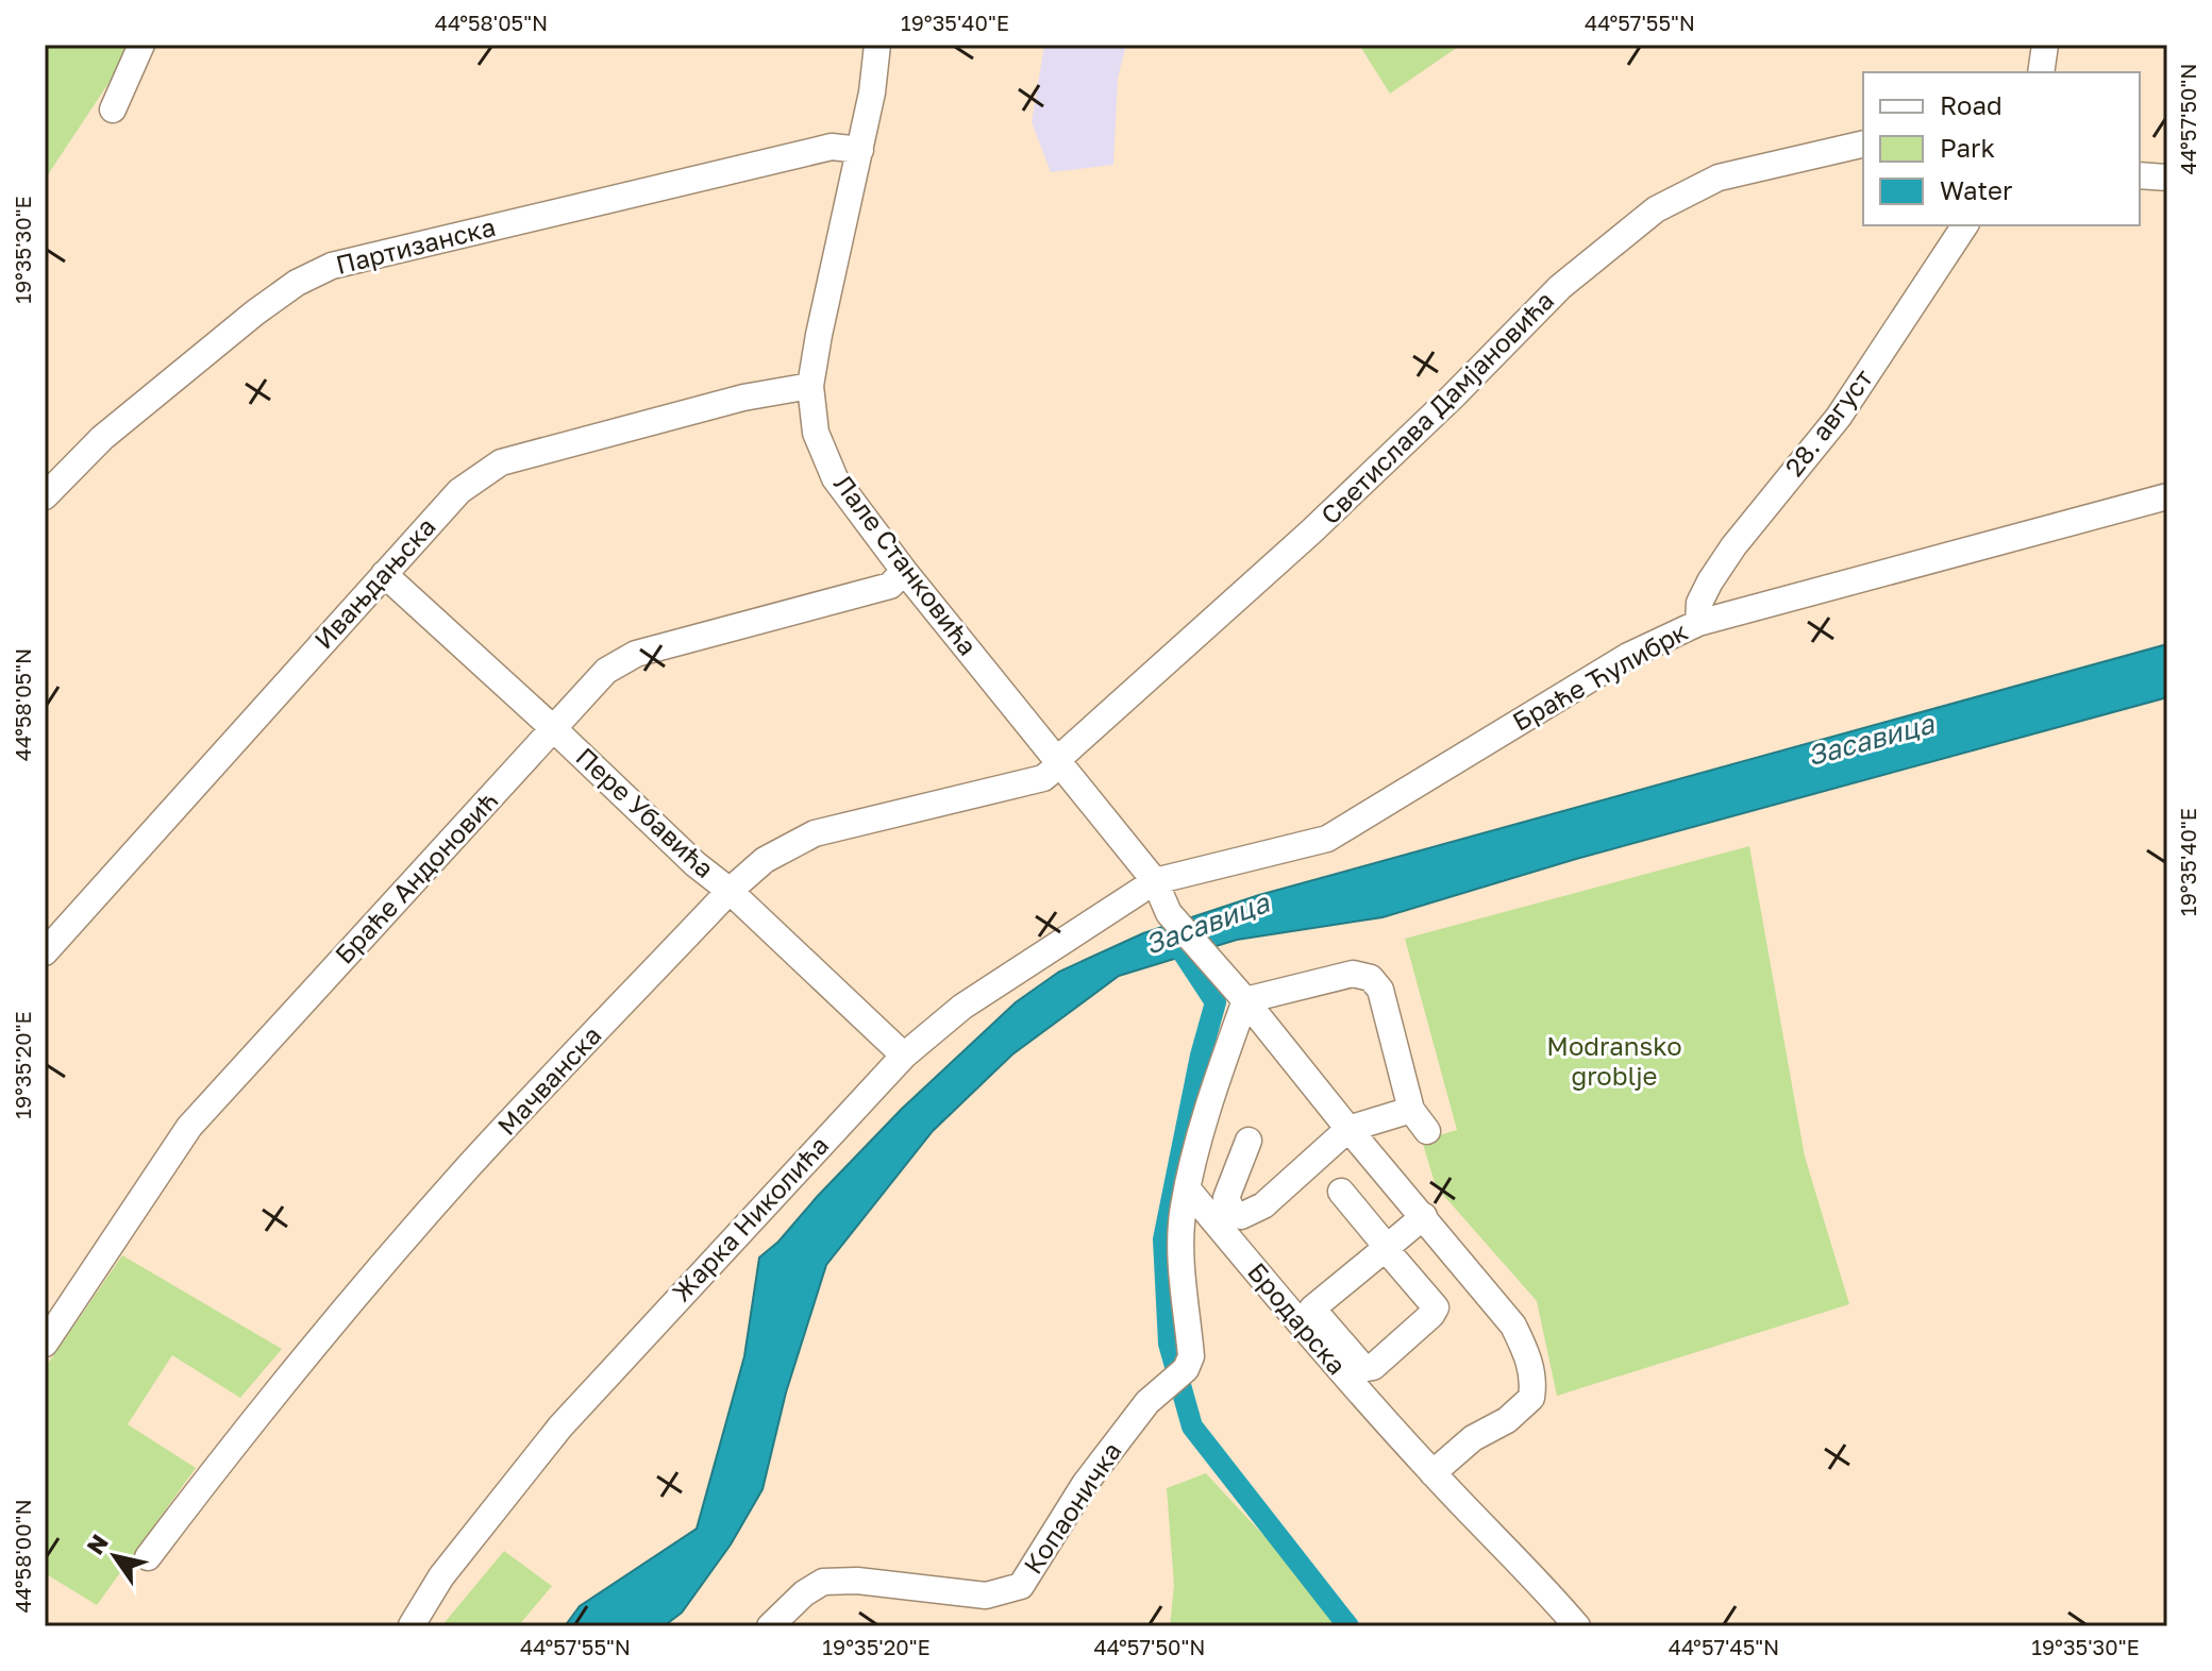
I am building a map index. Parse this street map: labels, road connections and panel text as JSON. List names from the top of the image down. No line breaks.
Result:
{"streets":{"street":["Партизанска","Светислава Дамјановића","28. август","Лале Станковића","Ивањдањска","Браће Ћулибрк","Пере Убавића","Браће Андоновић","Мачванска","Жарка Николића","Бродарска","Копаоничка"]},"crossings":[["Партизанска","Лале Станковића"],["Светислава Дамјановића","Лале Станковића"],["Светислава Дамјановића","Мачванска"],["28. август","Браће Ћулибрк"],["Лале Станковића","Ивањдањска"],["Лале Станковића","Браће Ћулибрк"],["Лале Станковића","Браће Андоновић"],["Лале Станковића","Мачванска"],["Лале Станковића","Жарка Николића"],["Ивањдањска","Пере Убавића"],["Браће Ћулибрк","Жарка Николића"],["Пере Убавића","Браће Андоновић"],["Пере Убавића","Мачванска"],["Пере Убавића","Жарка Николића"],["Бродарска","Копаоничка"]],"water":["Засавица"],"parks":["Modransko groblje"],"legend":["Road","Park","Water"],"north":"top left","coordinates":["44°58'05\"N","19°35'40\"E","44°57'55\"N","44°57'50\"N","19°35'30\"E","19°35'20\"E","44°58'00\"N","44°57'45\"N"]}
